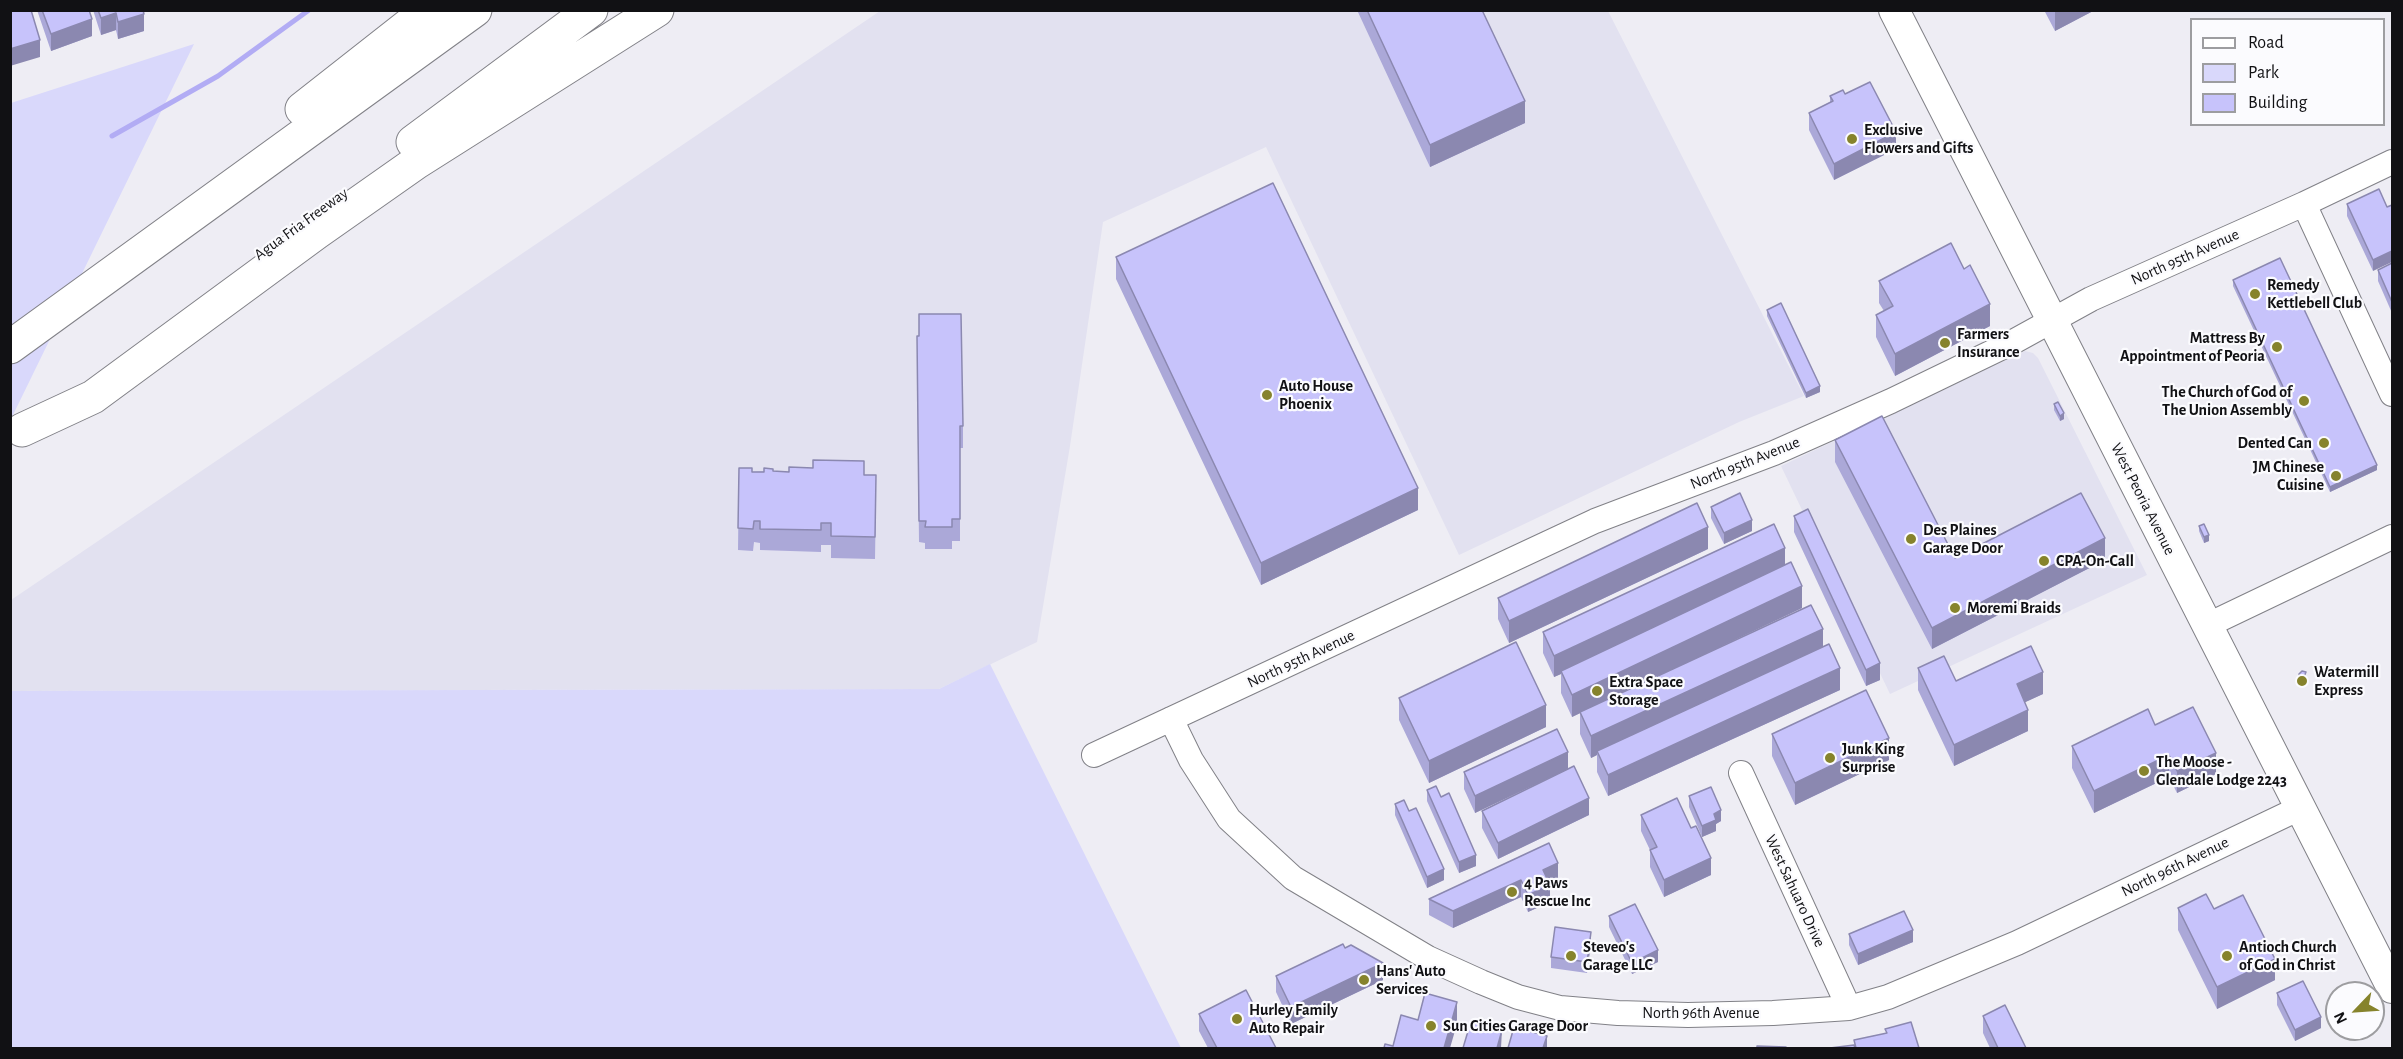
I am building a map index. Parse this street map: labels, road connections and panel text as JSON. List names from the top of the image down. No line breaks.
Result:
{"streets":{"highway":["Agua Fria Freeway"],"main road":["West Peoria Avenue"],"street":["North 95th Avenue","North 96th Avenue","West Sahuaro Drive"]},"crossings":[["North 95th Avenue","West Peoria Avenue"],["North 95th Avenue","North 96th Avenue"],["West Peoria Avenue","North 96th Avenue"],["North 96th Avenue","West Sahuaro Drive"]],"places":["Exclusive Flowers and Gifts","Remedy Kettlebell Club","Farmers Insurance","Mattress By Appointment of Peoria","Auto House Phoenix","The Church of God of The Union Assembly","Dented Can","JM Chinese Cuisine","Des Plaines Garage Door","CPA-On-Call","Moremi Braids","Watermill Express","Extra Space Storage","Junk King Surprise","The Moose - Glendale Lodge 2243","4 Paws Rescue Inc","Steveo's Garage LLC","Antioch Church of God in Christ","Hans' Auto Services","Hurley Family Auto Repair","Sun Cities Garage Door"],"legend":["Road","Park","Building"],"north":"bottom left"}
